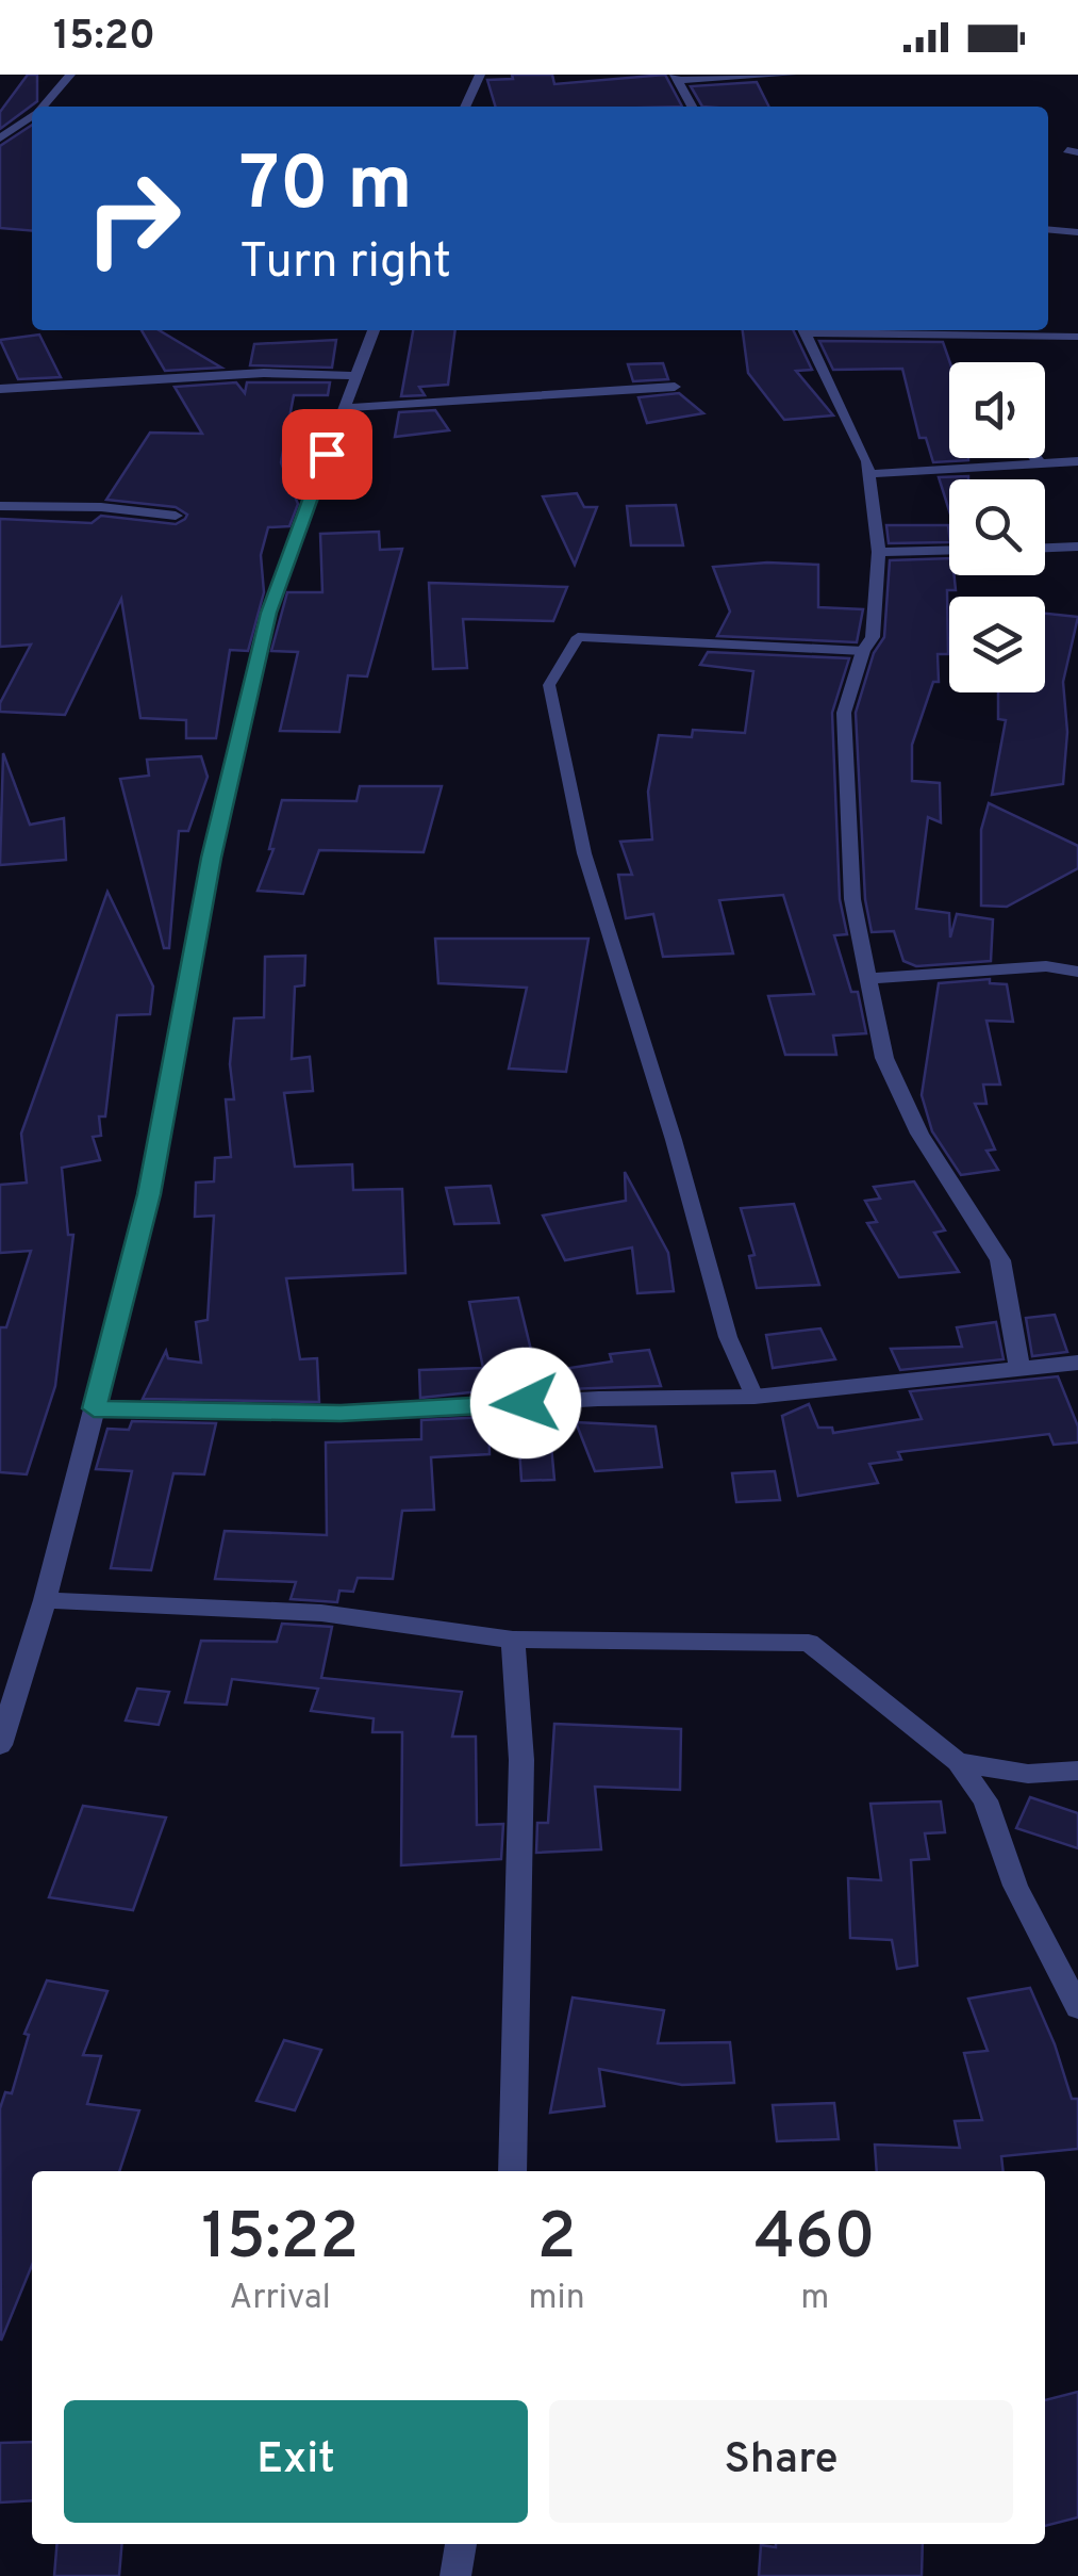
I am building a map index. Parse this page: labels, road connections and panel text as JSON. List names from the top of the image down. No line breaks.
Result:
{"page":{"status":"15:20","turn":["70 m","Turn right"],"eta":["15:22","Arrival","2","min","460","m"],"buttons":["Exit","Share"]}}
